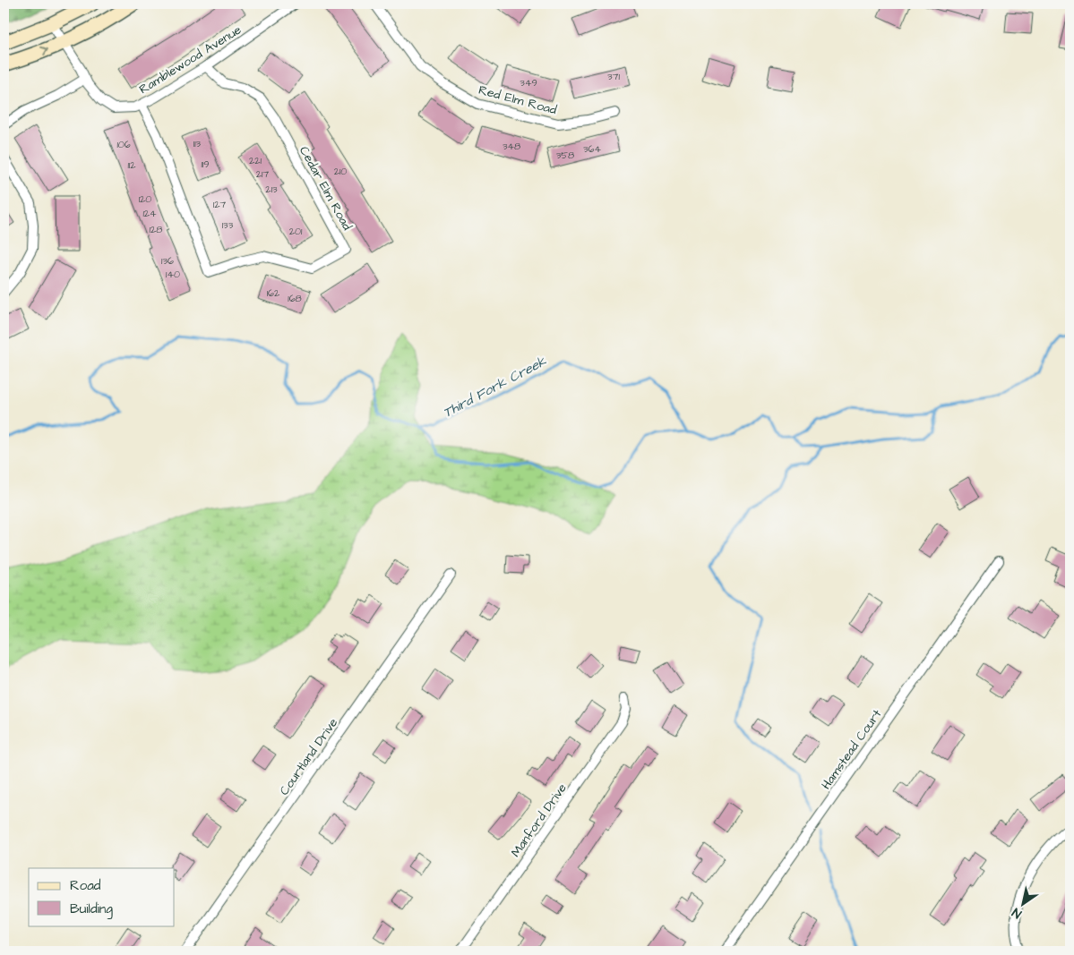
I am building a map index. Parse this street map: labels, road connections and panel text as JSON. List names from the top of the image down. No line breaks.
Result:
{"streets":{"street":["Ramblewood Avenue","Red Elm Road","Cedar Elm Road","Hamstead Court","Courtland Drive","Manford Drive"]},"crossings":[["Ramblewood Avenue","Cedar Elm Road"]],"water":["Third Fork Creek"],"house_numbers":["371","349","113","106","348","364","358","221","119","112","210","217","213","120","127","124","133","128","201","136","140","162","168"],"legend":["Road","Building"],"north":"bottom left"}
